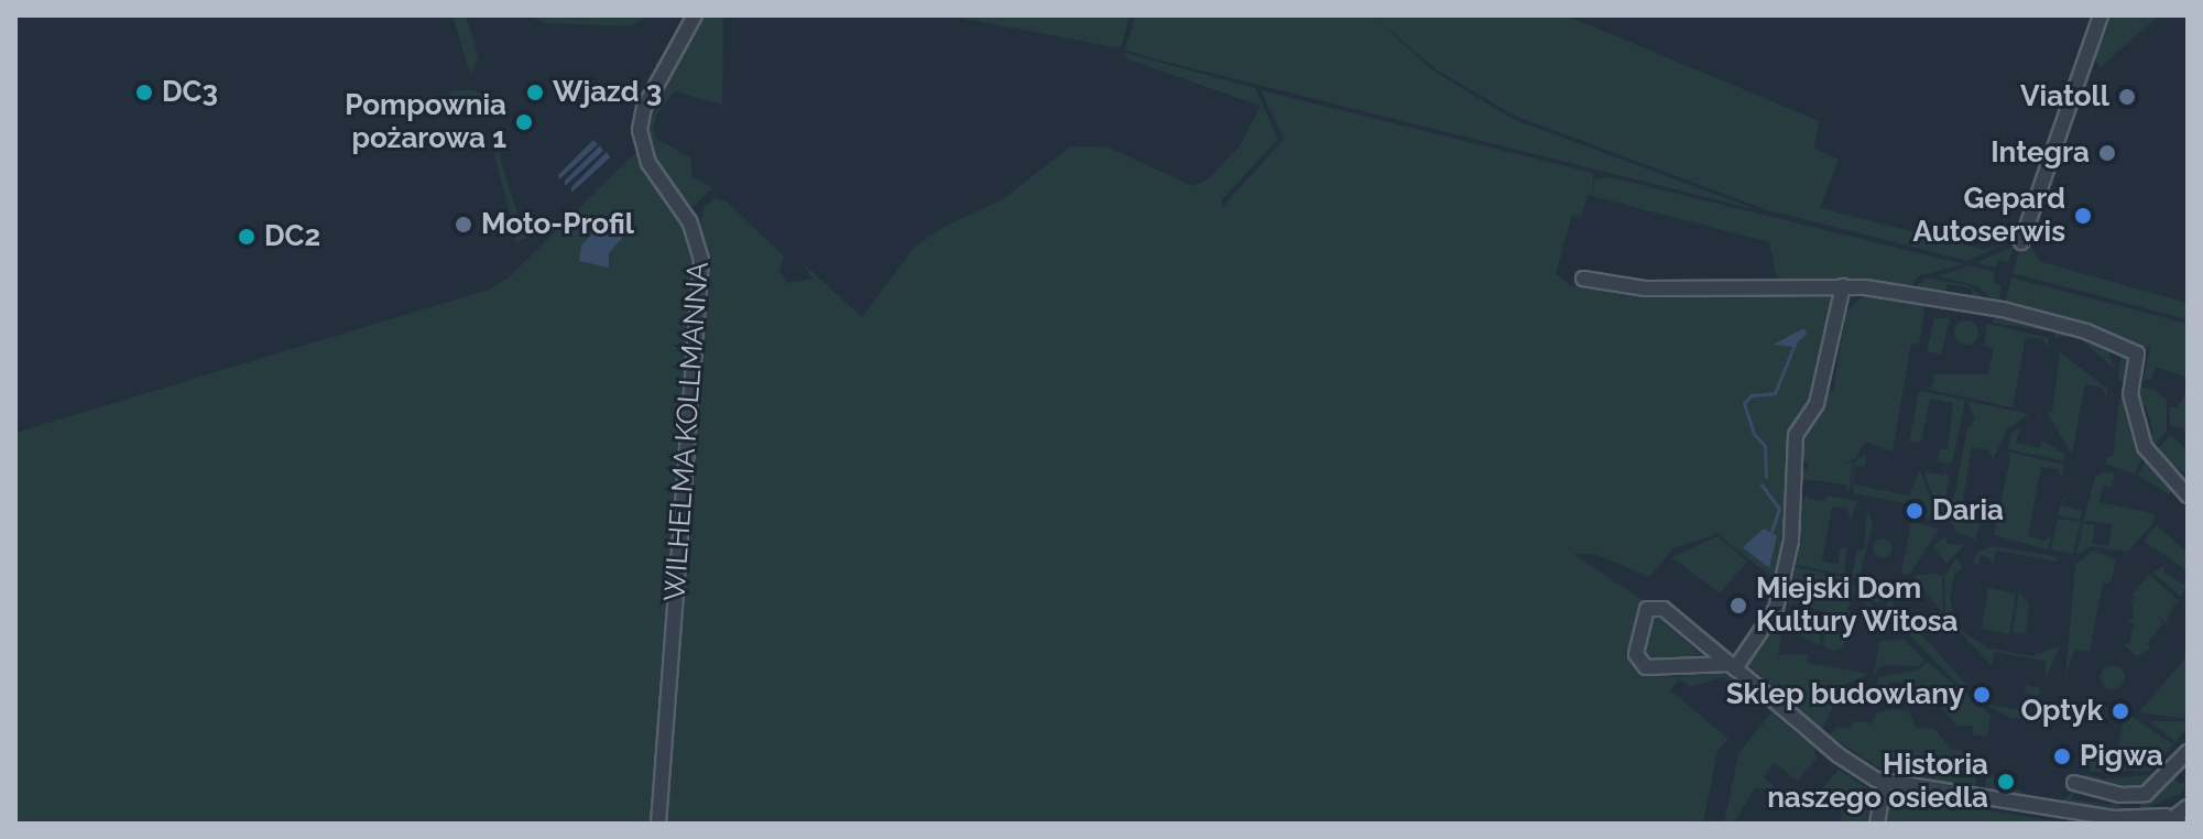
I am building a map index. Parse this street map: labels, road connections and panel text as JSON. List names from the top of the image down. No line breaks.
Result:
{"streets":{"street":["WILHELMA KOLLMANNA"]},"places":["DC3","Wjazd 3","Viatoll","Pompownia pożarowa 1","Integra","Gepard Autoserwis","Moto-Profil","DC2","Daria","Miejski Dom Kultury Witosa","Sklep budowlany","Optyk","Pigwa","Historia naszego osiedla"]}
